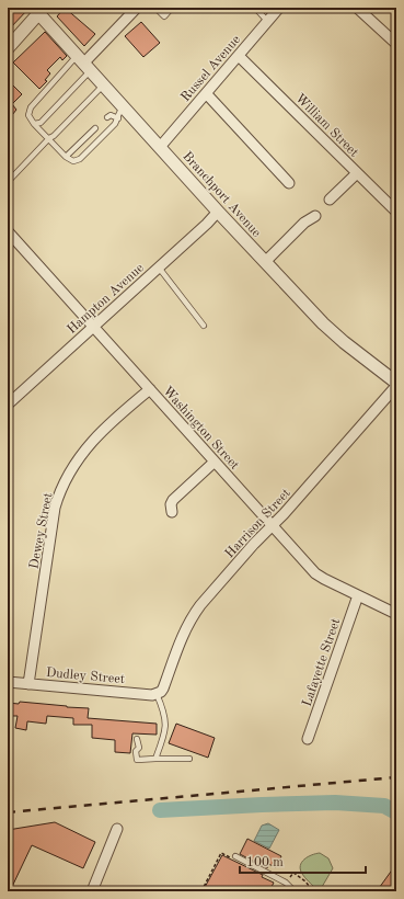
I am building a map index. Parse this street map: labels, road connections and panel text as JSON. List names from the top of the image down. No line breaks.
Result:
{"streets":{"street":["Russel Avenue","William Street","Branchport Avenue","Hampton Avenue","Washington Street","Harrison Street","Dewey Street","Lafayette Street","Dudley Street"]},"crossings":[["Russel Avenue","William Street"],["Russel Avenue","Branchport Avenue"],["Branchport Avenue","Hampton Avenue"],["Branchport Avenue","Harrison Street"],["Hampton Avenue","Washington Street"],["Washington Street","Harrison Street"],["Washington Street","Dewey Street"],["Washington Street","Lafayette Street"],["Harrison Street","Dudley Street"],["Dewey Street","Dudley Street"]],"scale_bar":"100 m"}
